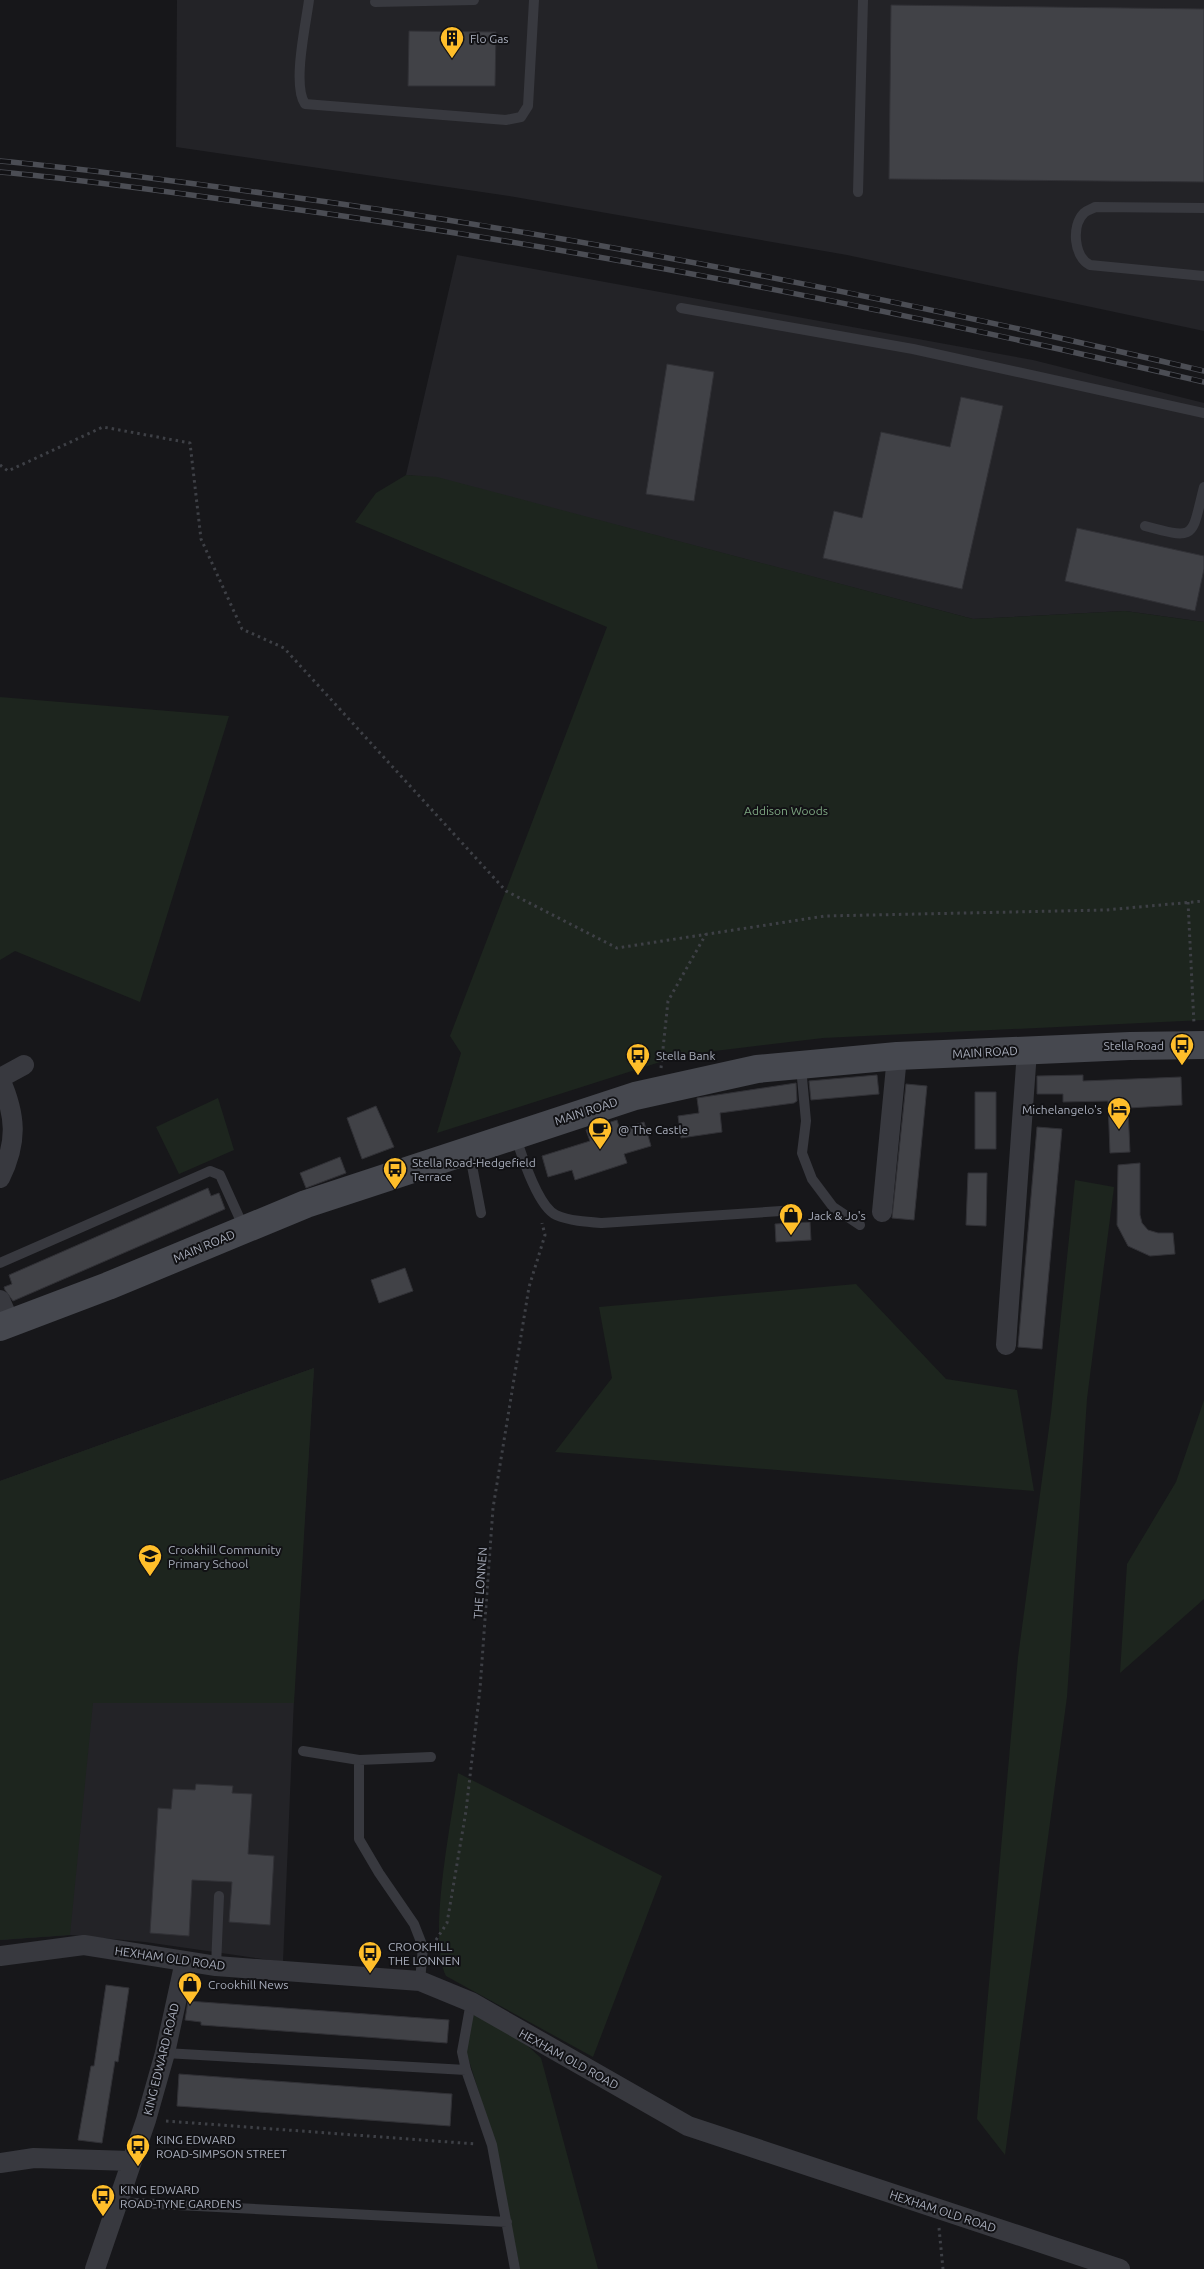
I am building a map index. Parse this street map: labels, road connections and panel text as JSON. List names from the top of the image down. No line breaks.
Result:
{"streets":{"main road":["MAIN ROAD"],"street":["HEXHAM OLD ROAD","KING EDWARD ROAD"],"path":["THE LONNEN"]},"crossings":[["HEXHAM OLD ROAD","KING EDWARD ROAD"]],"parks":["Addison Woods"],"places":{"building":["Flo Gas"],"bus stop":["Stella Road","Stella Bank","Stella Road-Hedgefield Terrace","CROOKHILL THE LONNEN","KING EDWARD ROAD-SIMPSON STREET","KING EDWARD ROAD-TYNE GARDENS"],"hotel":["Michelangelo's"],"cafe":["@ The Castle"],"shop":["Jack & Jo's","Crookhill News"],"school or university":["Crookhill Community Primary School"]}}
